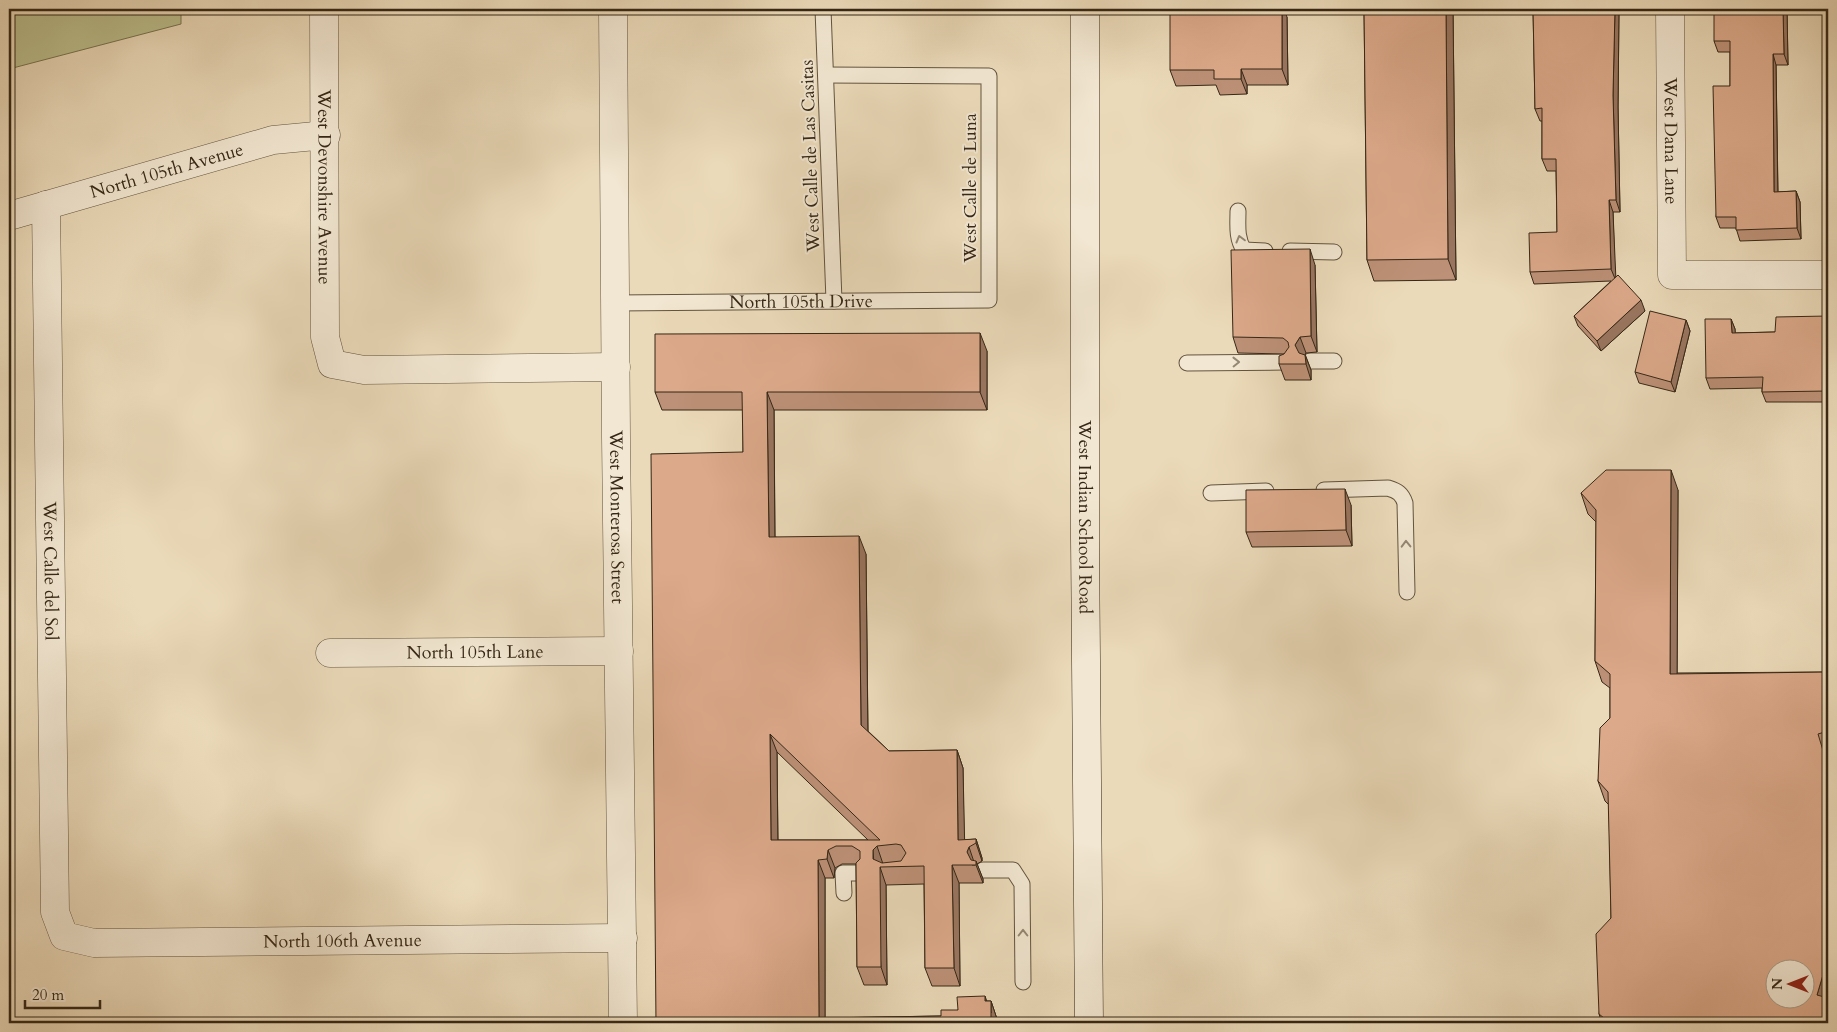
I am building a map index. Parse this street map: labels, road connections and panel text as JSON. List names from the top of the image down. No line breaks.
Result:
{"streets":{"street":["West Dana Lane","North 105th Avenue","West Devonshire Avenue","West Monterosa Street","West Indian School Road","West Calle del Sol","North 105th Lane","North 106th Avenue"],"lane":["West Calle de Las Casitas","West Calle de Luna","North 105th Drive"]},"crossings":[["West Calle de Las Casitas","West Calle de Luna"],["West Calle de Las Casitas","North 105th Drive"],["North 105th Avenue","West Devonshire Avenue"],["North 105th Avenue","West Calle del Sol"],["West Devonshire Avenue","West Monterosa Street"],["West Calle de Luna","North 105th Drive"],["North 105th Drive","West Monterosa Street"],["West Monterosa Street","North 105th Lane"],["West Monterosa Street","North 106th Avenue"],["West Calle del Sol","North 106th Avenue"]],"scale_bar":"20 m","north":"left"}
